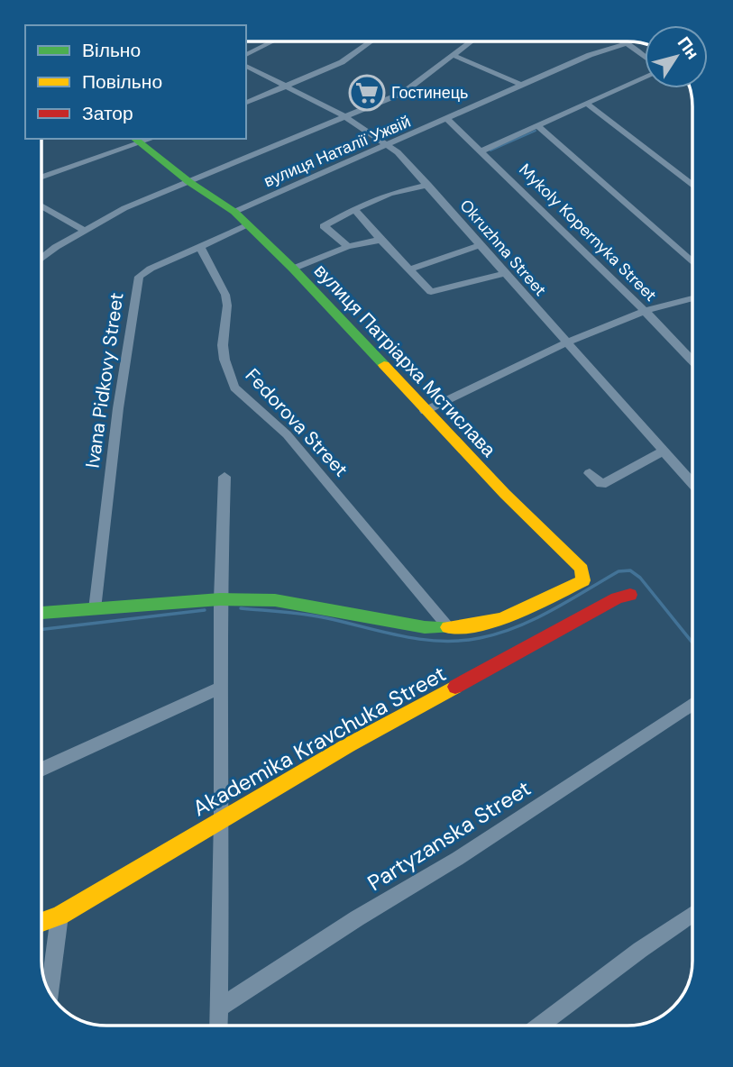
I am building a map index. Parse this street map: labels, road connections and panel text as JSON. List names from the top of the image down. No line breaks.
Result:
{"streets":{"street":["вулиця Наталії Ужвій","Mykoly Kopernyka Street","Okruzhna Street","вулиця Патріарха Мстислава","Ivana Pidkovy Street","Fedorova Street","Akademika Kravchuka Street","Partyzanska Street"]},"crossings":[["вулиця Наталії Ужвій","Mykoly Kopernyka Street"],["вулиця Наталії Ужвій","Okruzhna Street"],["вулиця Наталії Ужвій","вулиця Патріарха Мстислава"],["вулиця Патріарха Мстислава","Ivana Pidkovy Street"],["вулиця Патріарха Мстислава","Fedorova Street"],["Ivana Pidkovy Street","Fedorova Street"]],"places":{"supermarket":["Гостинець"]},"legend":["Вільно","Повільно","Затор"],"north":"top right"}
